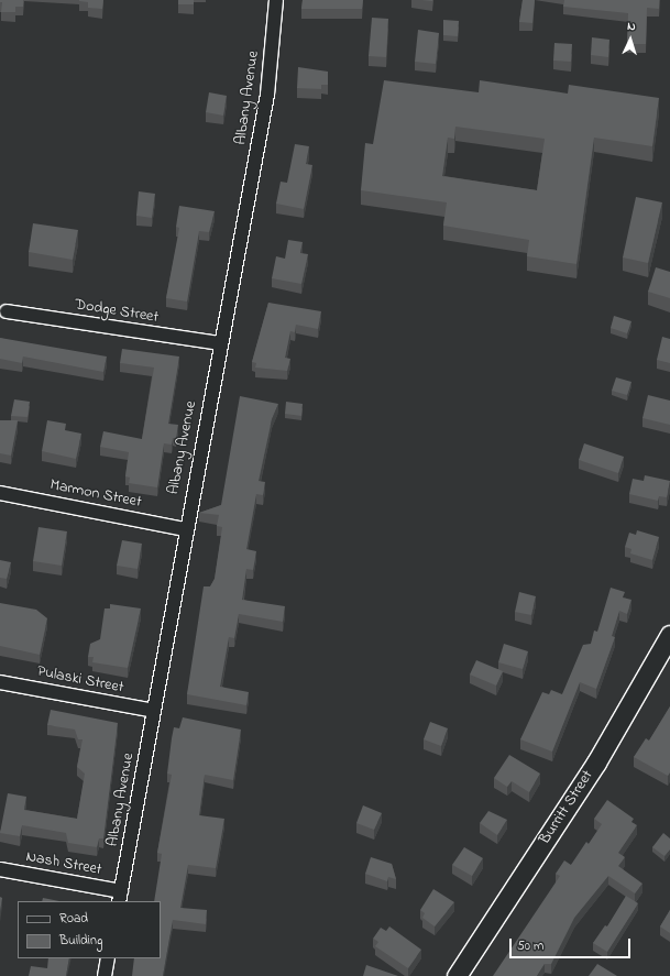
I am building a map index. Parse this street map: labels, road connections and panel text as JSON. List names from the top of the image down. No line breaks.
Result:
{"streets":{"street":["Albany Avenue","Dodge Street","Marmon Street","Pulaski Street","Burritt Street","Nash Street"]},"crossings":[["Albany Avenue","Dodge Street"],["Albany Avenue","Marmon Street"],["Albany Avenue","Pulaski Street"],["Albany Avenue","Nash Street"]],"legend":["Road","Building"],"scale_bar":"50 m","north":"top"}
